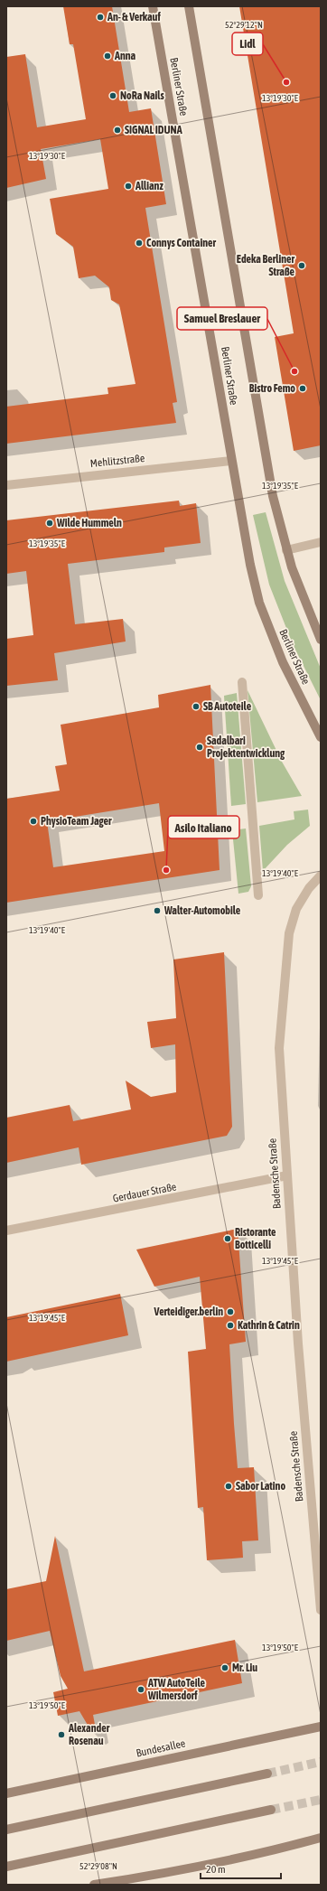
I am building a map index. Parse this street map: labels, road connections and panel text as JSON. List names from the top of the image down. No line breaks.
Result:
{"streets":{"main road":["Berliner Straße","Bundesallee"],"street":["Mehlitzstraße","Badensche Straße","Gerdauer Straße"]},"crossings":[["Berliner Straße","Mehlitzstraße"],["Badensche Straße","Gerdauer Straße"]],"places":["An- & Verkauf","Anna","Lidl","NoRa Nails","SIGNAL IDUNA","Allianz","Connys Container","Edeka Berliner Straße","Samuel Breslauer","Bistro Femo","Wilde Hummeln","SB Autoteile","Sadalbari Projektentwicklung","PhysioTeam Jager","Asilo Italiano","Walter-Automobile","Ristorante Botticelli","Verteidiger.berlin","Kathrin & Catrin","Sabor Latino","Mr. Liu","ATW AutoTeile Wilmersdorf","Alexander Rosenau"],"scale_bar":"20 m","coordinates":["52°29'12\"N","13°19'30\"E","13°19'35\"E","13°19'40\"E","13°19'45\"E","13°19'50\"E","52°29'08\"N"]}
